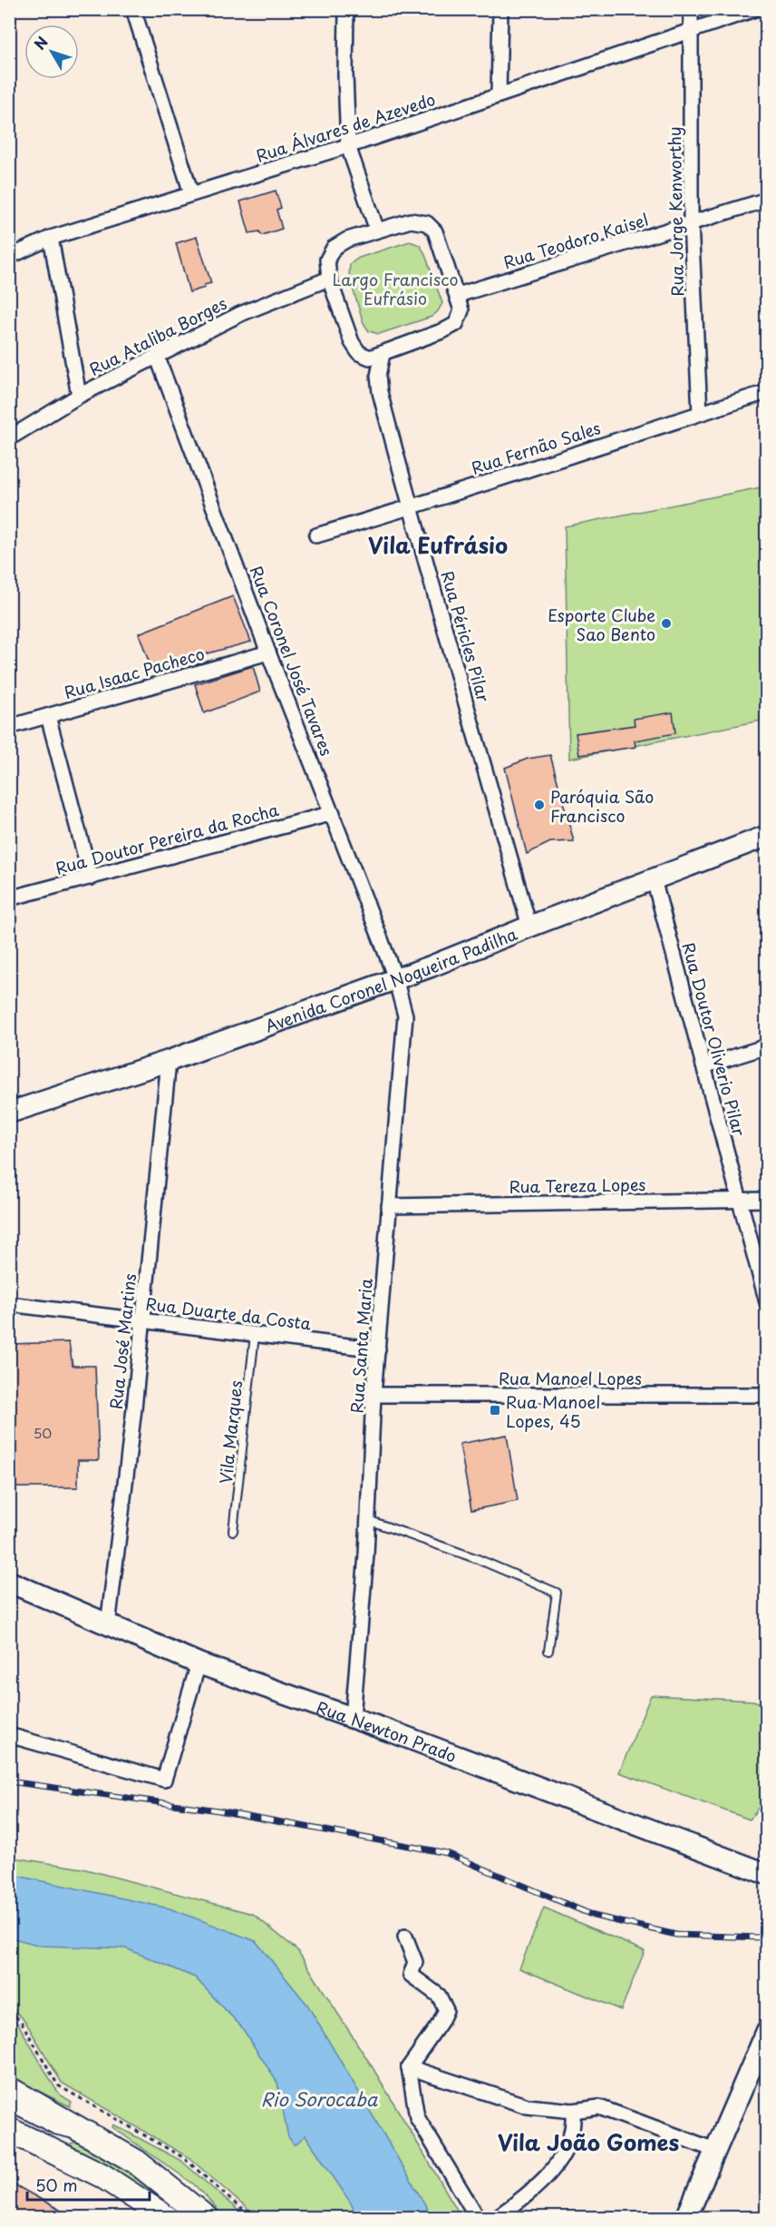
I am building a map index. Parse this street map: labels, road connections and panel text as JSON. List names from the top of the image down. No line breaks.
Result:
{"streets":{"main road":["Avenida Coronel Nogueira Padilha","Rua Newton Prado"],"street":["Rua Álvares de Azevedo","Rua Jorge Kenworthy","Rua Teodoro Kaisel","Rua Ataliba Borges","Rua Fernão Sales","Rua Péricles Pilar","Rua Coronel José Tavares","Rua Isaac Pacheco","Rua Doutor Pereira da Rocha","Rua Doutor Oliverio Pilar","Rua Tereza Lopes","Rua Duarte da Costa","Rua José Martins","Rua Santa Maria","Rua Manoel Lopes"],"lane":["Vila Marques"]},"crossings":[["Rua Álvares de Azevedo","Rua Jorge Kenworthy"],["Rua Jorge Kenworthy","Rua Teodoro Kaisel"],["Rua Jorge Kenworthy","Rua Fernão Sales"],["Rua Teodoro Kaisel","Rua Ataliba Borges"],["Rua Teodoro Kaisel","Rua Péricles Pilar"],["Rua Ataliba Borges","Rua Péricles Pilar"],["Rua Ataliba Borges","Rua Coronel José Tavares"],["Rua Fernão Sales","Rua Péricles Pilar"],["Rua Péricles Pilar","Avenida Coronel Nogueira Padilha"],["Rua Coronel José Tavares","Rua Isaac Pacheco"],["Rua Coronel José Tavares","Rua Doutor Pereira da Rocha"],["Rua Coronel José Tavares","Avenida Coronel Nogueira Padilha"],["Rua Coronel José Tavares","Rua Santa Maria"],["Avenida Coronel Nogueira Padilha","Rua Doutor Oliverio Pilar"],["Avenida Coronel Nogueira Padilha","Rua José Martins"],["Avenida Coronel Nogueira Padilha","Rua Santa Maria"],["Rua Doutor Oliverio Pilar","Rua Tereza Lopes"],["Rua Tereza Lopes","Rua Santa Maria"],["Rua Duarte da Costa","Rua José Martins"],["Rua Duarte da Costa","Rua Santa Maria"],["Rua Duarte da Costa","Vila Marques"],["Rua José Martins","Rua Newton Prado"],["Rua Santa Maria","Rua Manoel Lopes"],["Rua Santa Maria","Rua Newton Prado"]],"districts":["Vila Eufrásio","Vila João Gomes"],"water":["Rio Sorocaba"],"parks":["Largo Francisco Eufrásio"],"places":{"other":["Esporte Clube Sao Bento","Paróquia São Francisco"],"transit":["Rua Manoel Lopes, 45"]},"house_numbers":["50"],"scale_bar":"50 m","north":"top left"}
